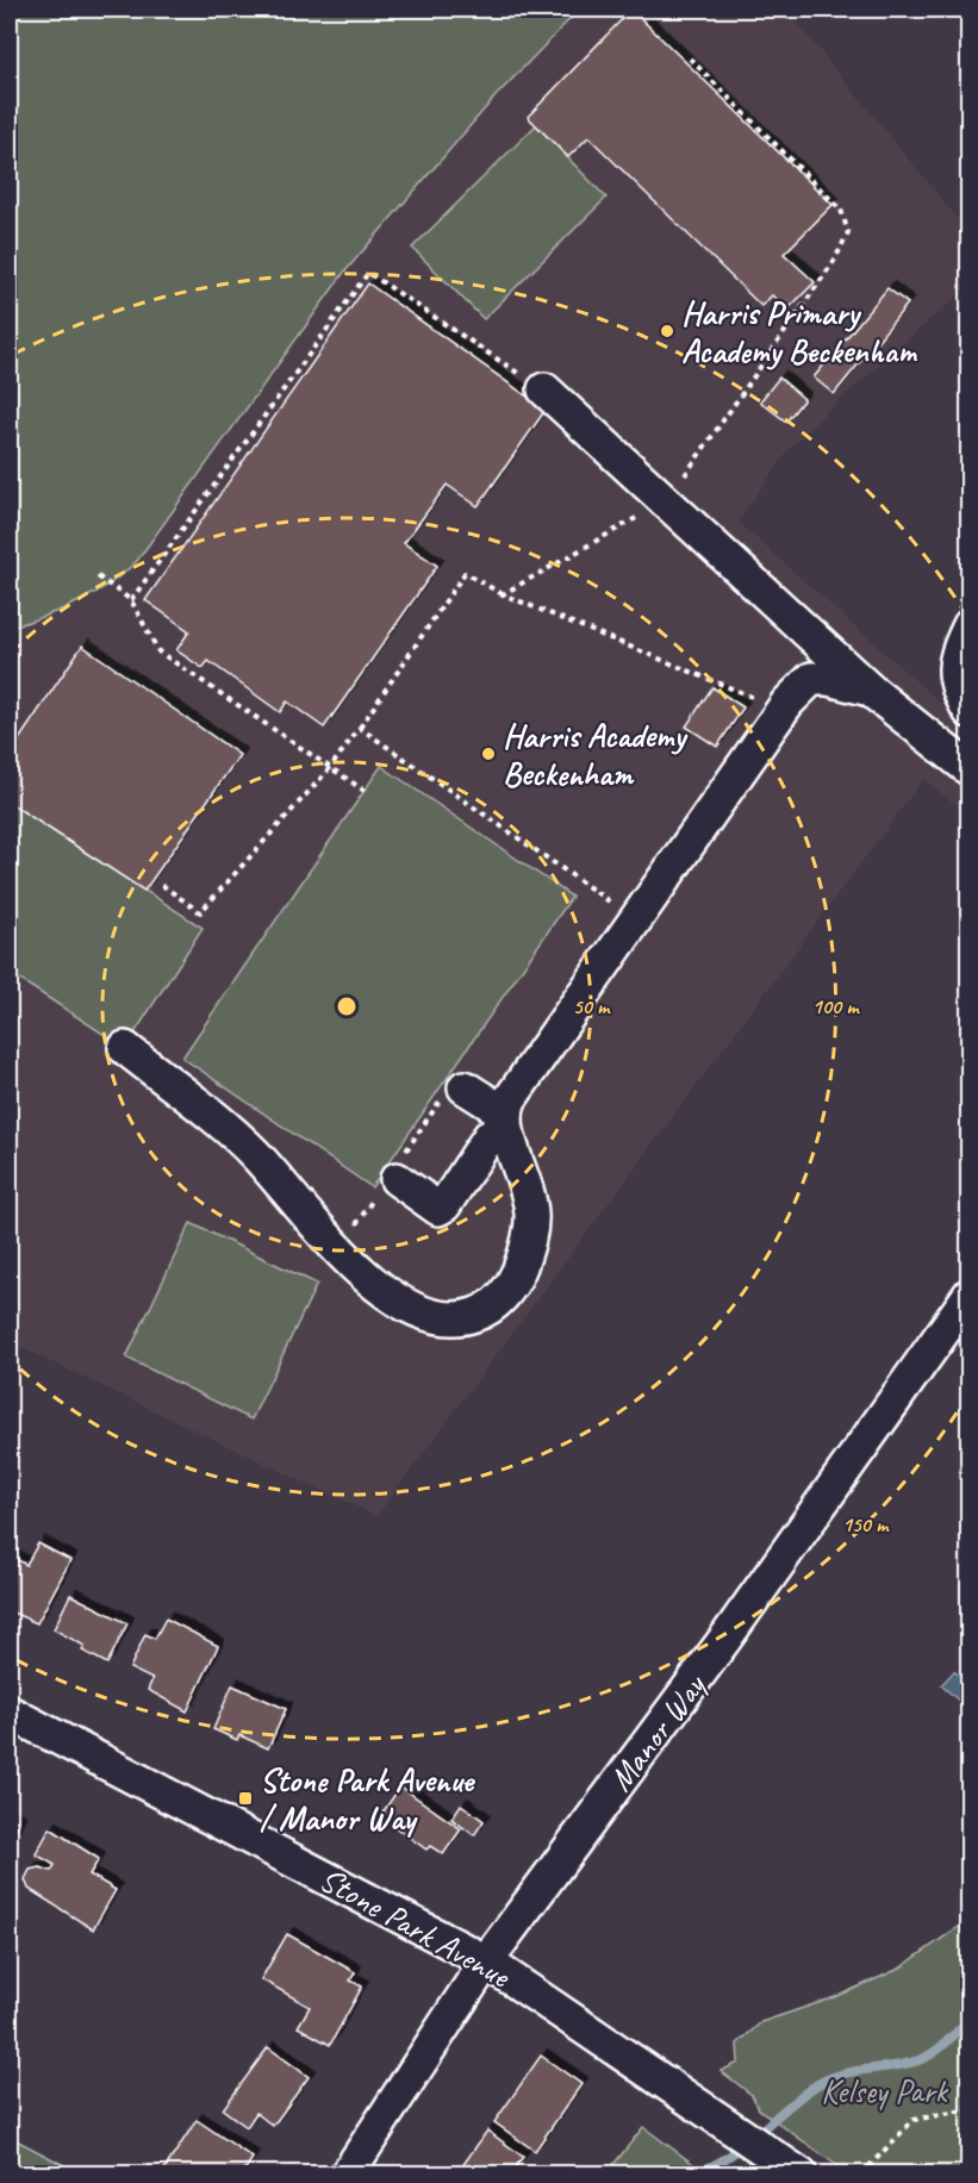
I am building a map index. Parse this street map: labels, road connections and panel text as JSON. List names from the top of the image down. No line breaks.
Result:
{"streets":{"street":["Manor Way","Stone Park Avenue"]},"crossings":[["Manor Way","Stone Park Avenue"]],"parks":["Kelsey Park"],"places":{"other":["Harris Primary Academy Beckenham","Harris Academy Beckenham"],"transit":["Stone Park Avenue / Manor Way"]},"rings":["50 m","100 m","150 m"]}
